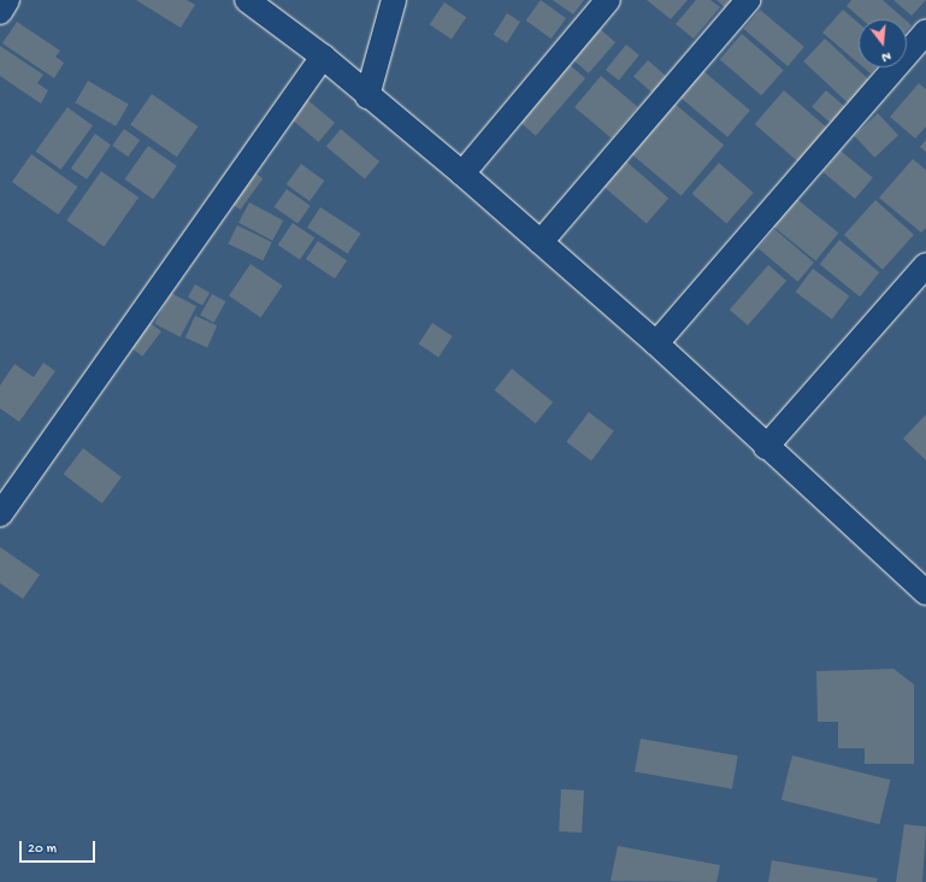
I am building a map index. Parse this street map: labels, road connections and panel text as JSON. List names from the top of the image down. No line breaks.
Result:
{"scale_bar":"20 m","north":"bottom"}
